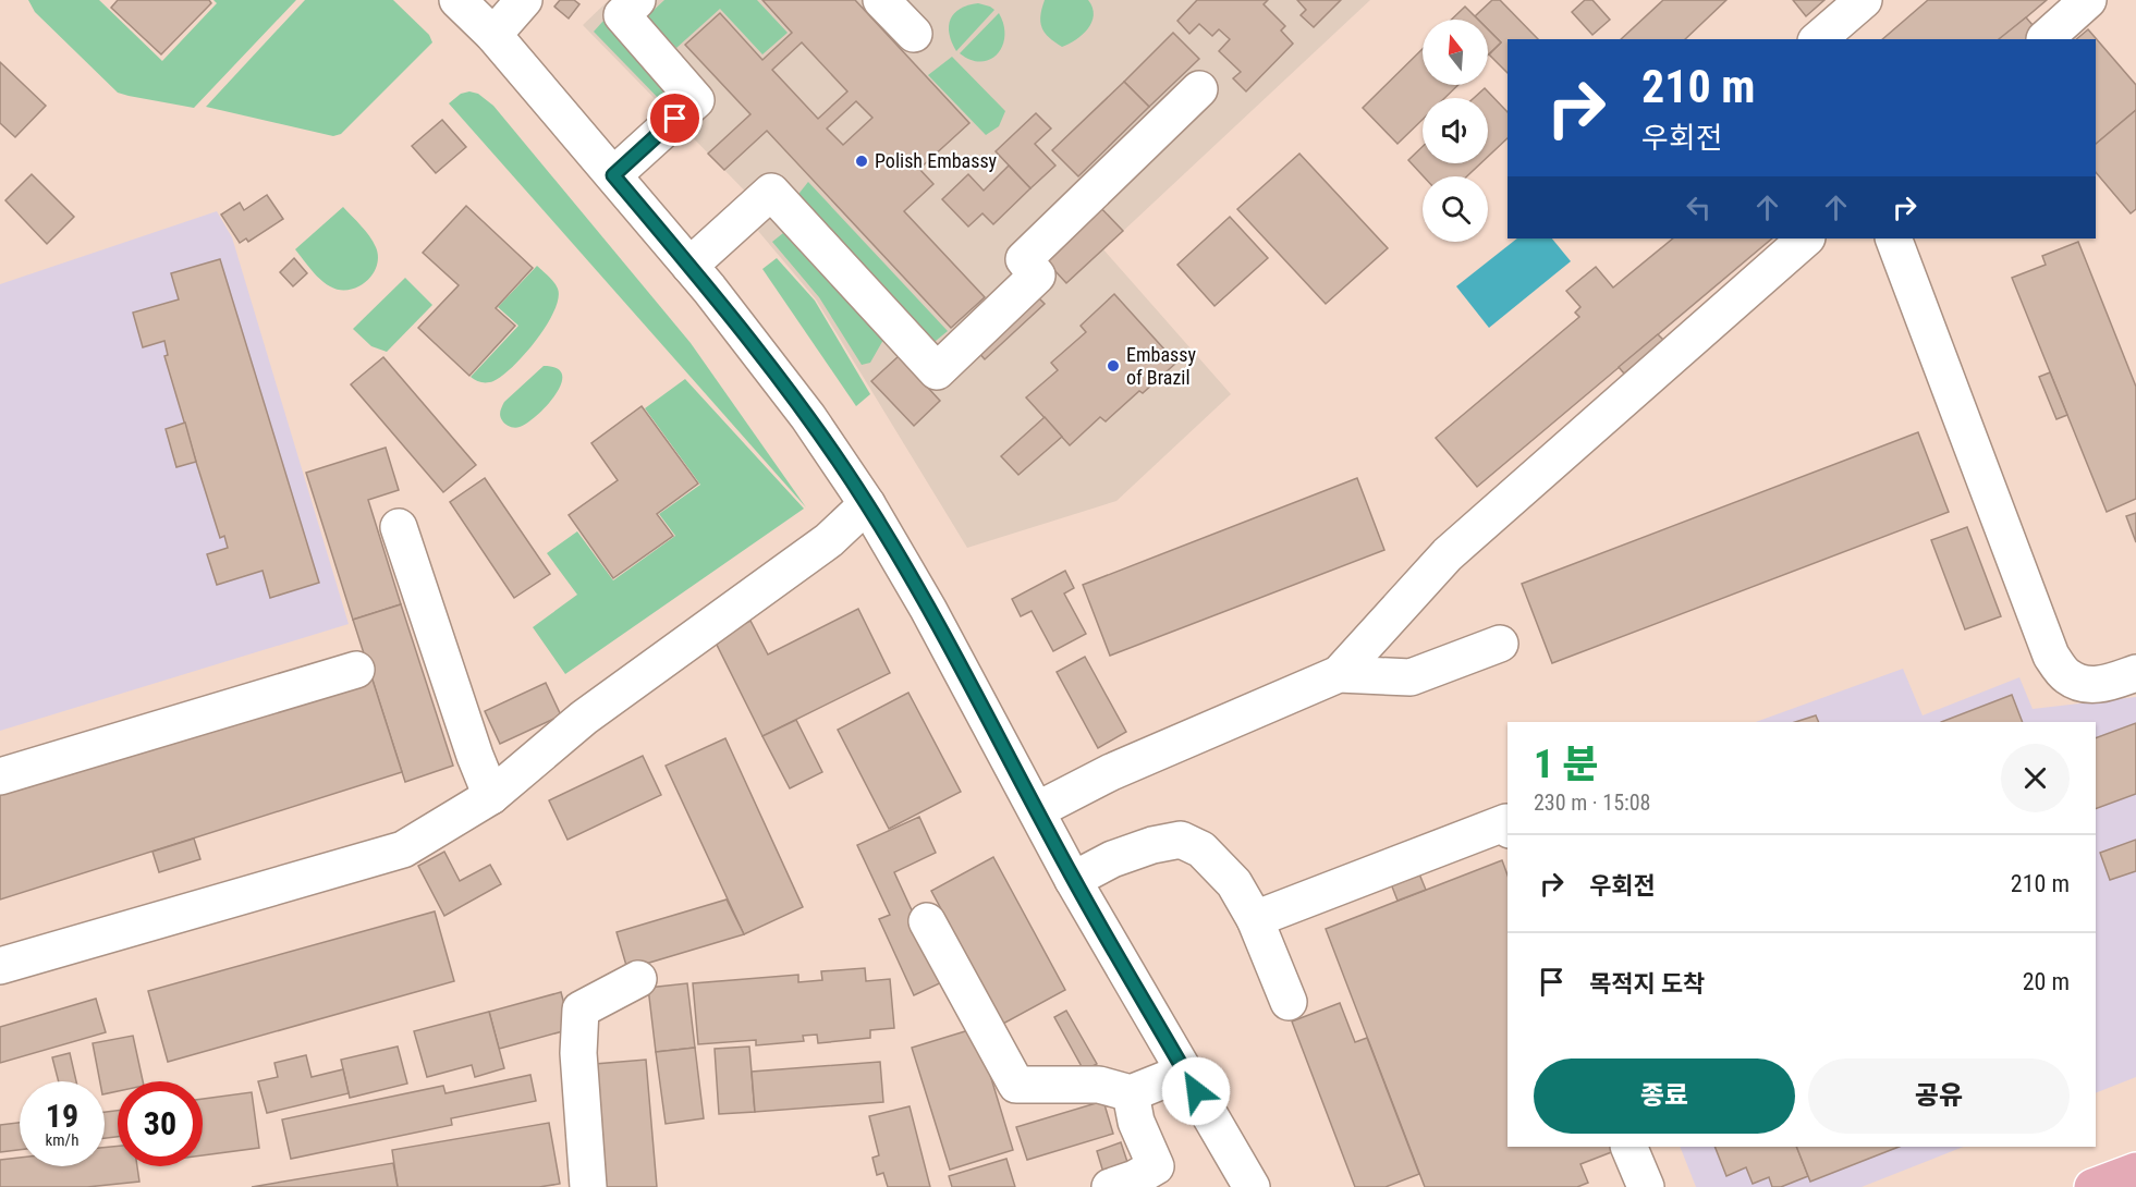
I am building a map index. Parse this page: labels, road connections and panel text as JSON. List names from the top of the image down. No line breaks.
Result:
{"places":["Polish Embassy","Embassy of Brazil"],"north":"top","page":{"turn":["210 m","우회전"],"heading":["1 분","230 m · 15:08"],"list":[{"name":"우회전","value":"210 m"},{"name":"목적지 도착","value":"20 m"}],"buttons":["종료","공유"],"speed":"19 km/h","limit":"30"}}
